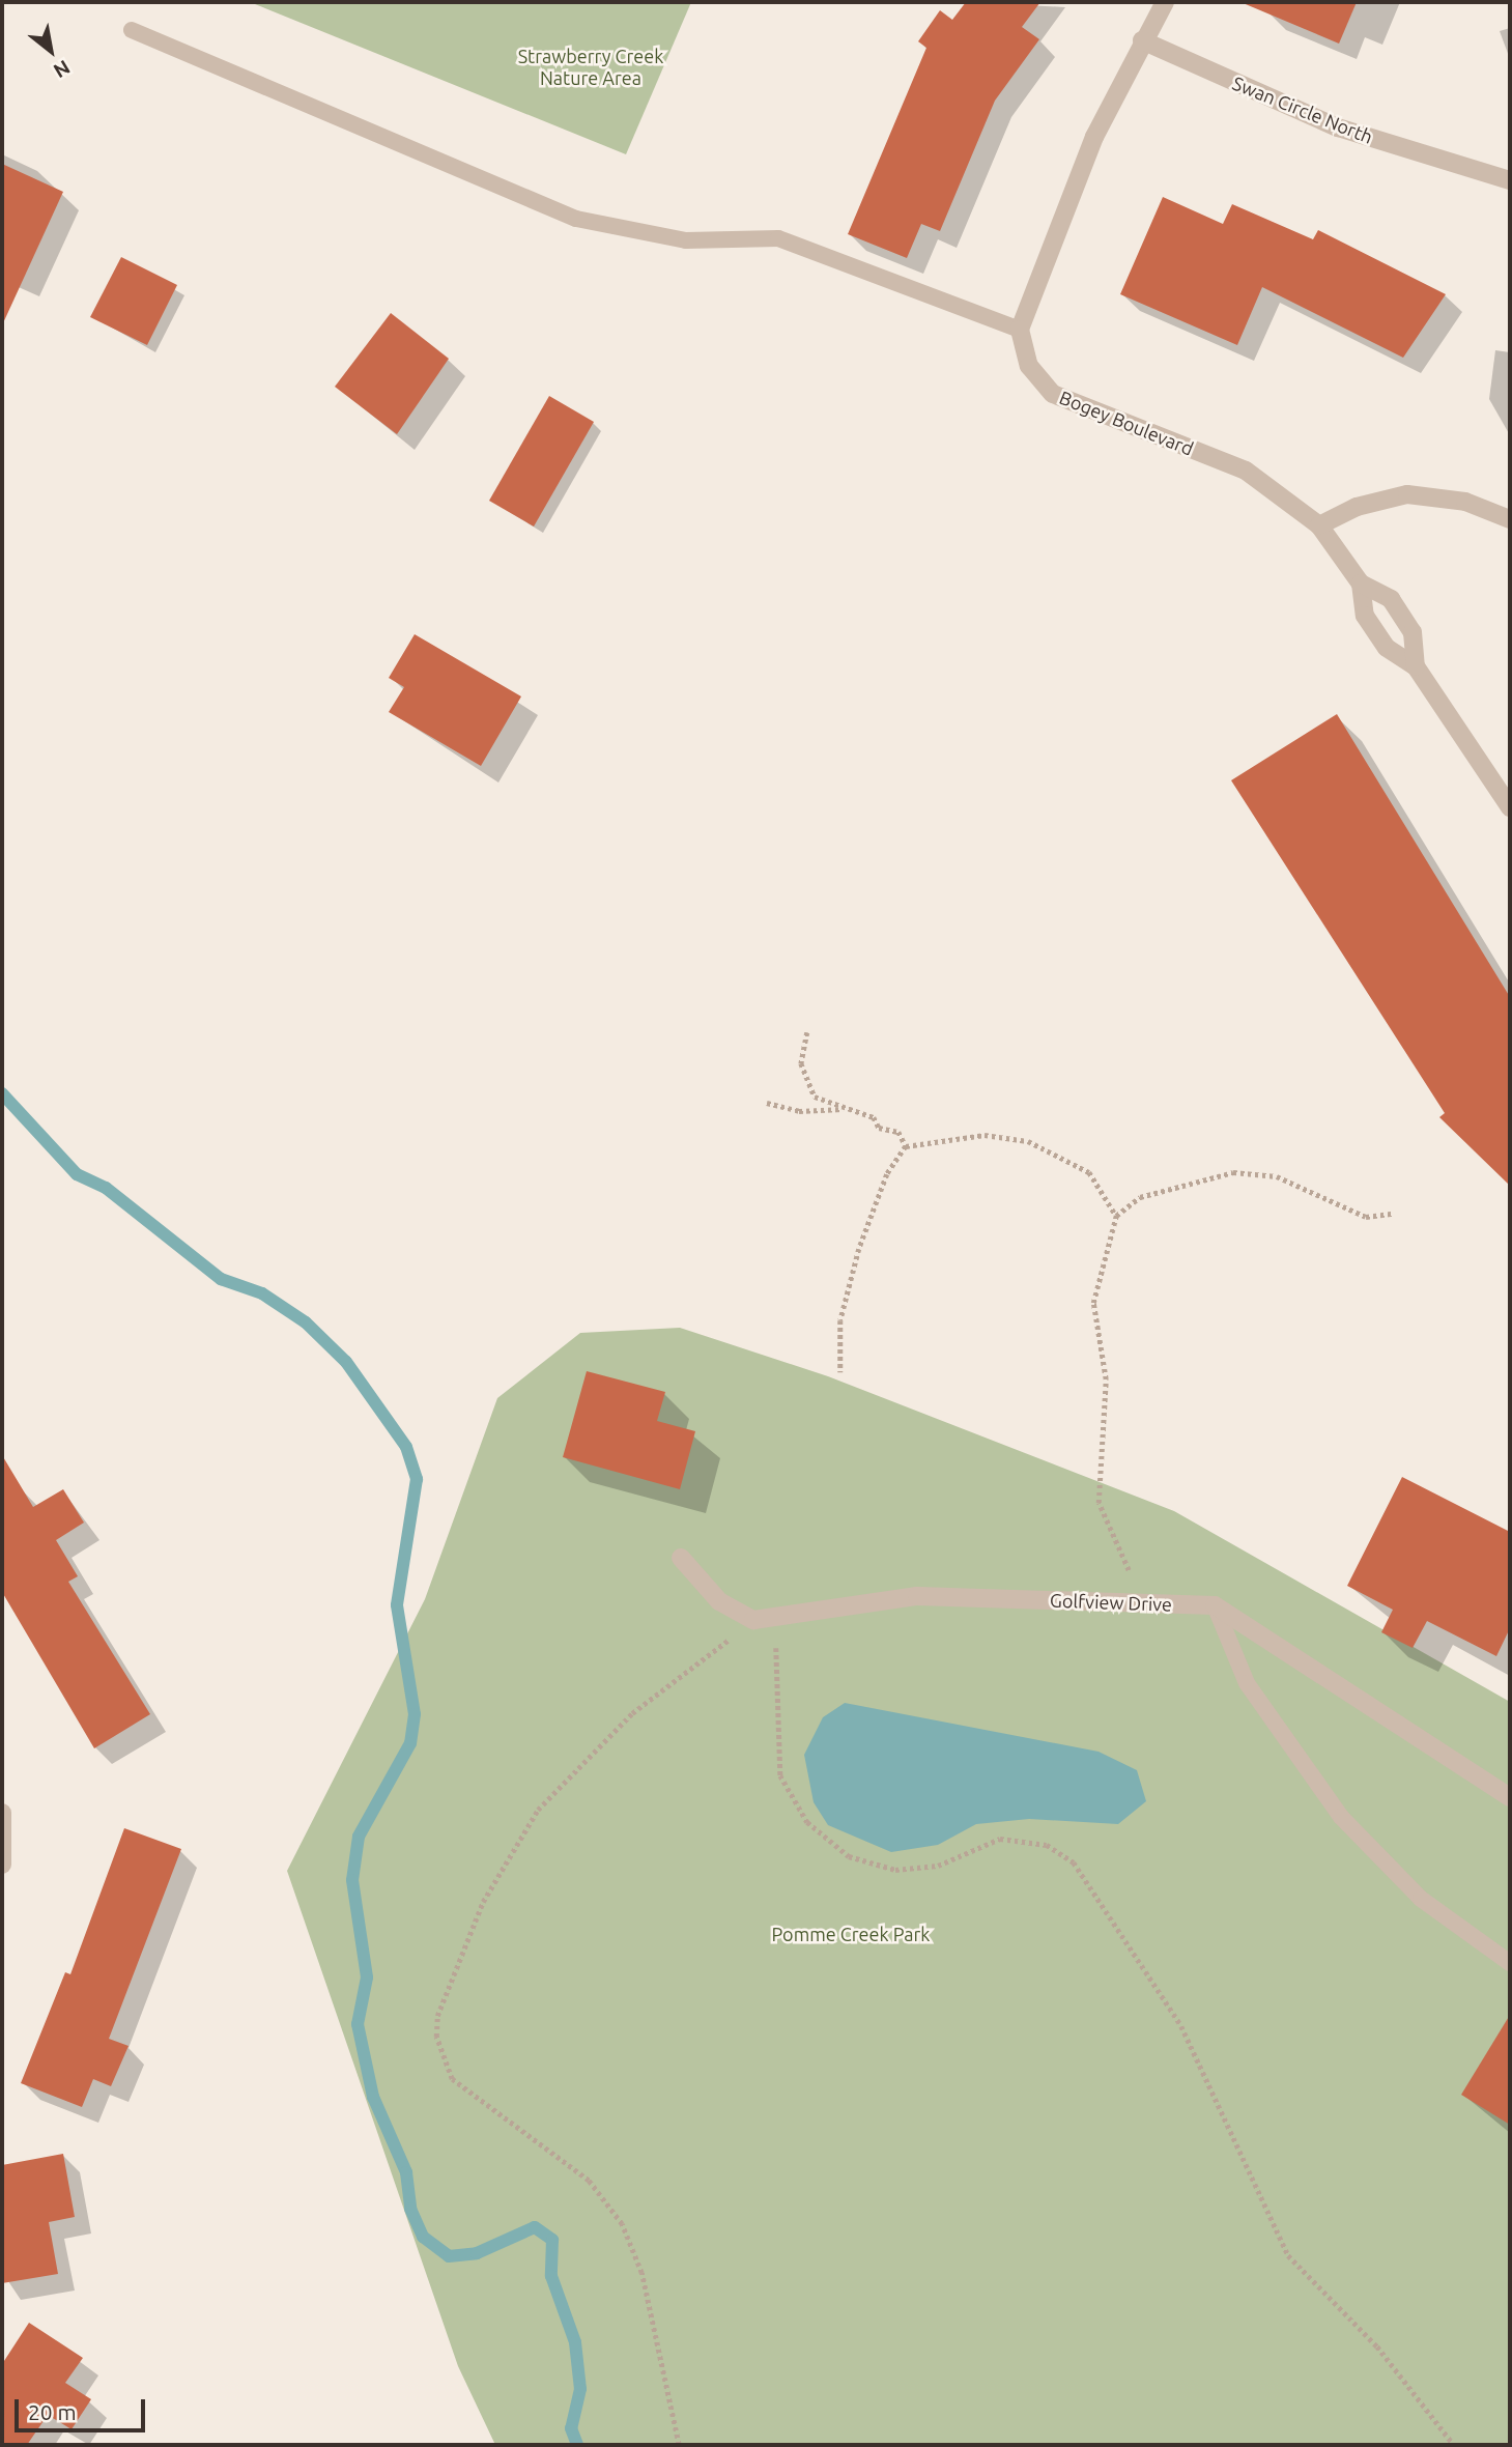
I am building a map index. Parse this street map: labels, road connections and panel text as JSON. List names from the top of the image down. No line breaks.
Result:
{"streets":{"street":["Swan Circle North","Bogey Boulevard","Golfview Drive"]},"parks":["Strawberry Creek Nature Area","Pomme Creek Park"],"scale_bar":"20 m","north":"bottom right"}
